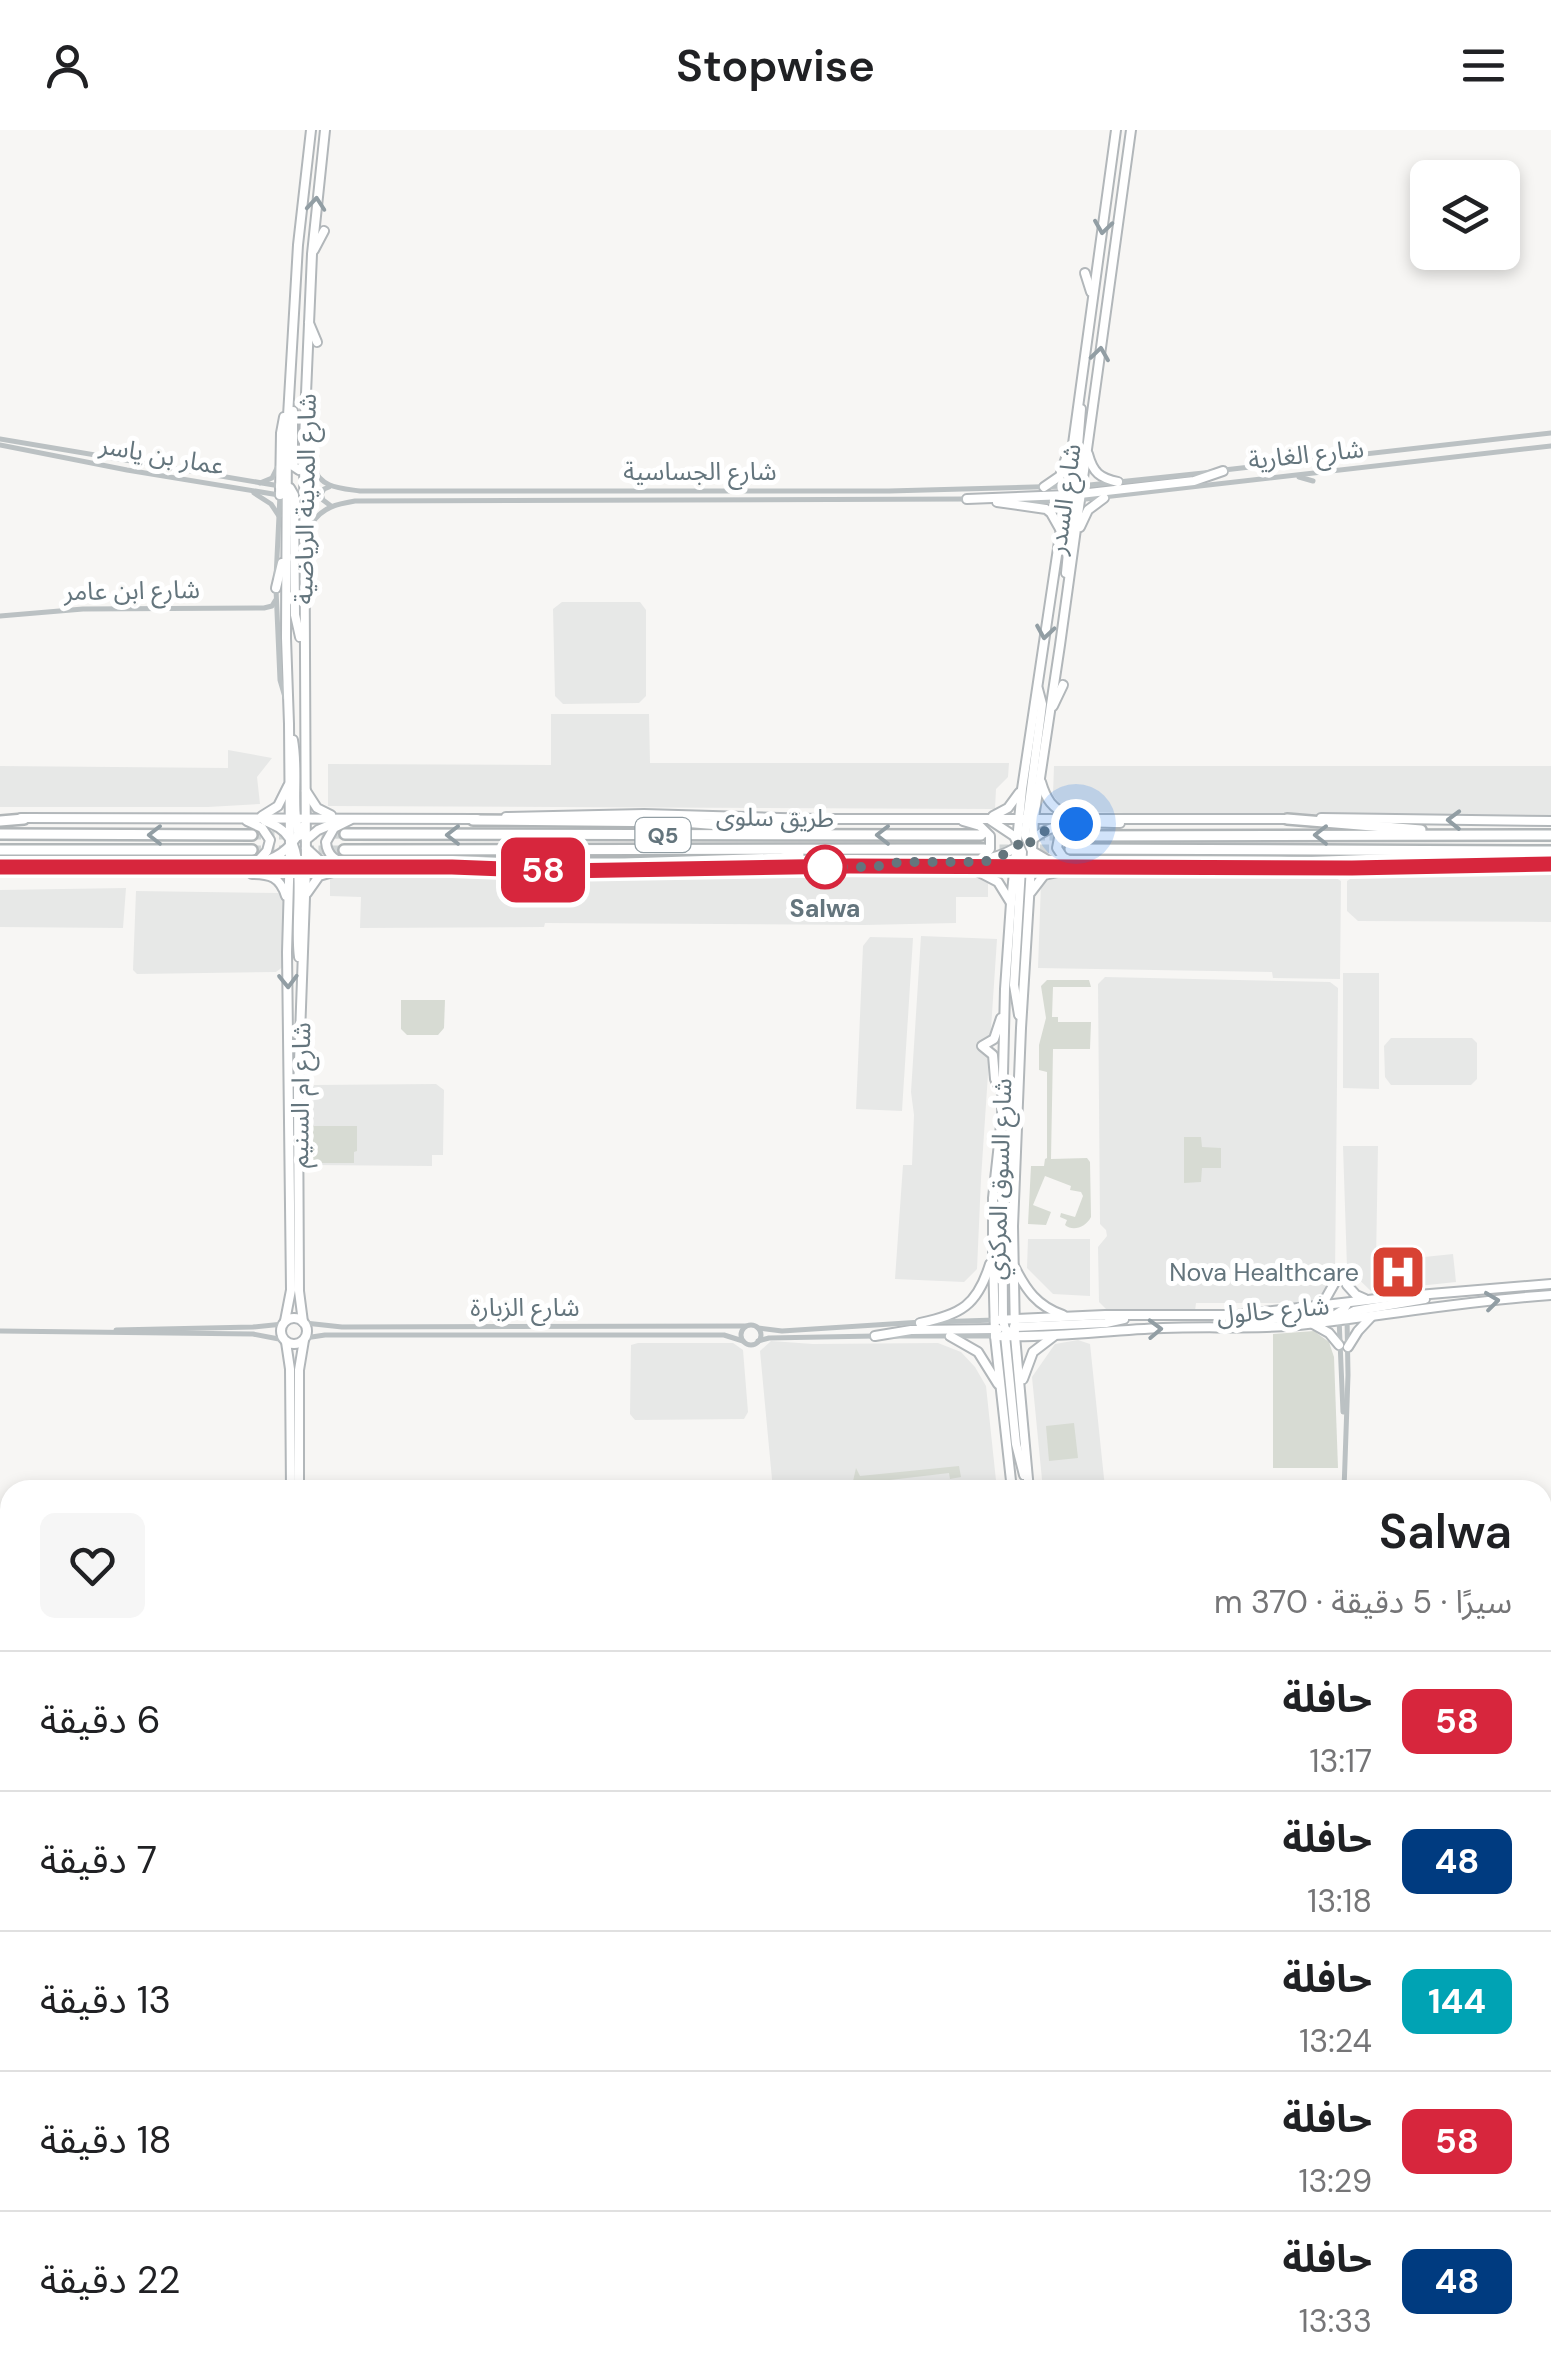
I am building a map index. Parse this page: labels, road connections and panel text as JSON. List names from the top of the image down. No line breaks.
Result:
{"streets":{"highway":["طريق سلوى","Q5"],"main road":["شارع المدينة الرياضية","شارع السدر","شارع ام السنيم","شارع السوق المركزي","شارع حالول"],"street":["شارع الغارية","عمار بن ياسر","شارع الجساسية","شارع ابن عامر","شارع الزبارة"]},"crossings":[["شارع الغارية","شارع الجساسية"],["شارع الغارية","شارع السدر"],["عمار بن ياسر","شارع المدينة الرياضية"],["شارع الجساسية","شارع السدر"],["شارع المدينة الرياضية","شارع ابن عامر"],["شارع المدينة الرياضية","طريق سلوى"],["شارع المدينة الرياضية","شارع ام السنيم"],["شارع السدر","طريق سلوى"],["شارع السدر","شارع السوق المركزي"],["طريق سلوى","شارع ام السنيم"],["شارع ام السنيم","شارع الزبارة"],["شارع السوق المركزي","شارع حالول"]],"places":{"other":["Salwa"],"hospital":["Nova Healthcare"]},"lines":["bus line 58"],"page":{"header":"Stopwise","on_map":"58","heading":["Salwa","سيرًا · 5 دقيقة · 370 m"],"list":[{"mark":"58","name":"حافلة","note":"13:17","value":"6 دقيقة"},{"mark":"48","name":"حافلة","note":"13:18","value":"7 دقيقة"},{"mark":"144","name":"حافلة","note":"13:24","value":"13 دقيقة"},{"mark":"58","name":"حافلة","note":"13:29","value":"18 دقيقة"},{"mark":"48","name":"حافلة","note":"13:33","value":"22 دقيقة"}]}}
